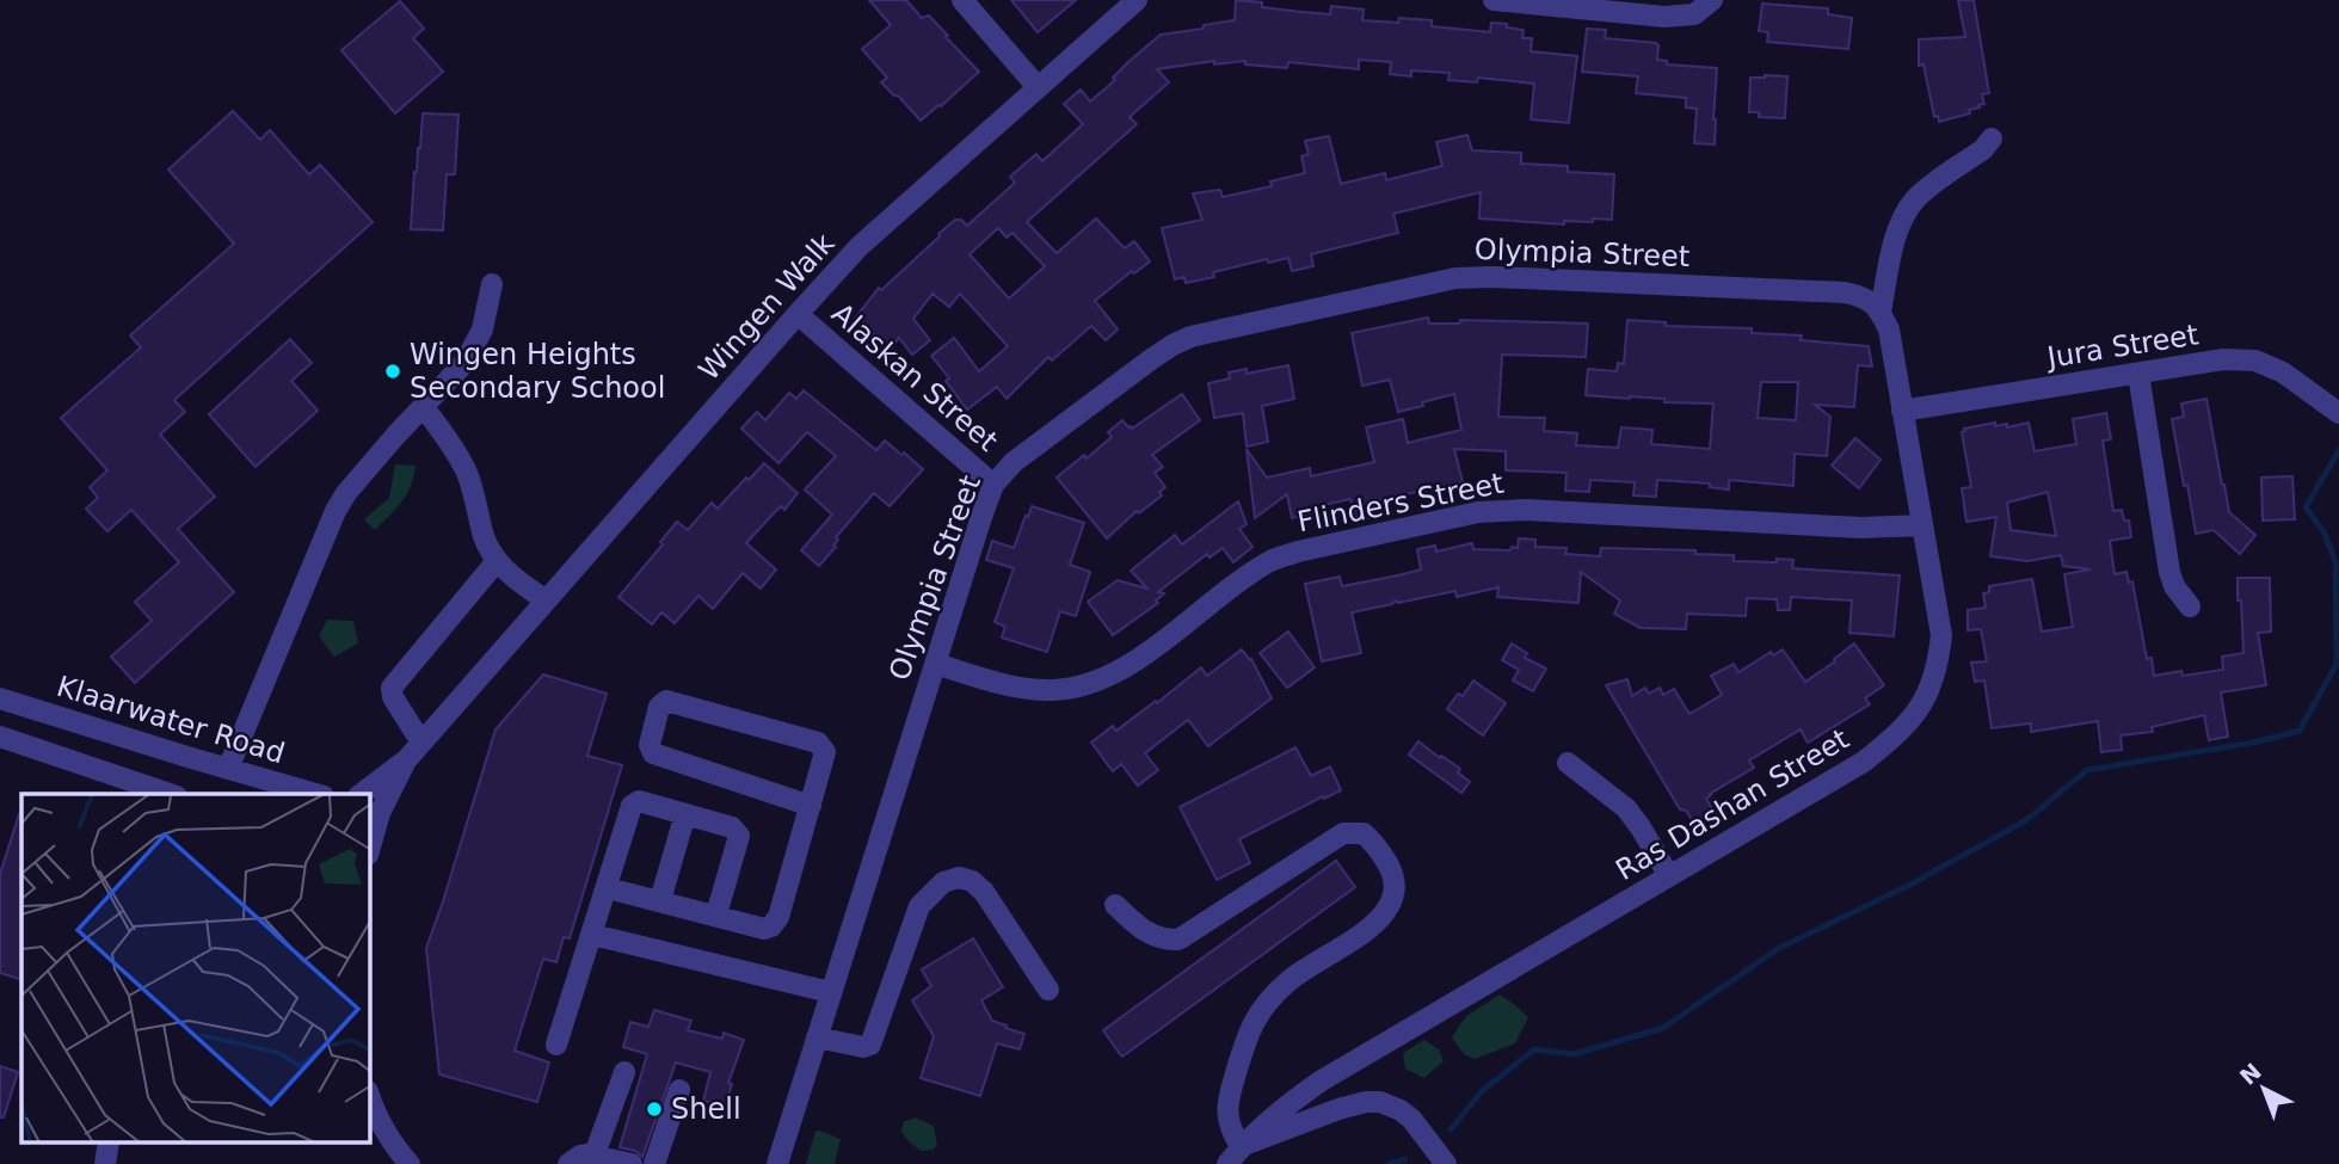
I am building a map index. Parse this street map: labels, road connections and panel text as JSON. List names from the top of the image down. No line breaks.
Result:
{"streets":{"street":["Olympia Street","Wingen Walk","Jura Street","Alaskan Street","Flinders Street","Klaarwater Road","Ras Dashan Street"]},"crossings":[["Olympia Street","Alaskan Street"],["Olympia Street","Flinders Street"],["Olympia Street","Ras Dashan Street"],["Wingen Walk","Alaskan Street"],["Jura Street","Ras Dashan Street"],["Flinders Street","Ras Dashan Street"]],"places":["Wingen Heights Secondary School","Shell"],"north":"top left"}
